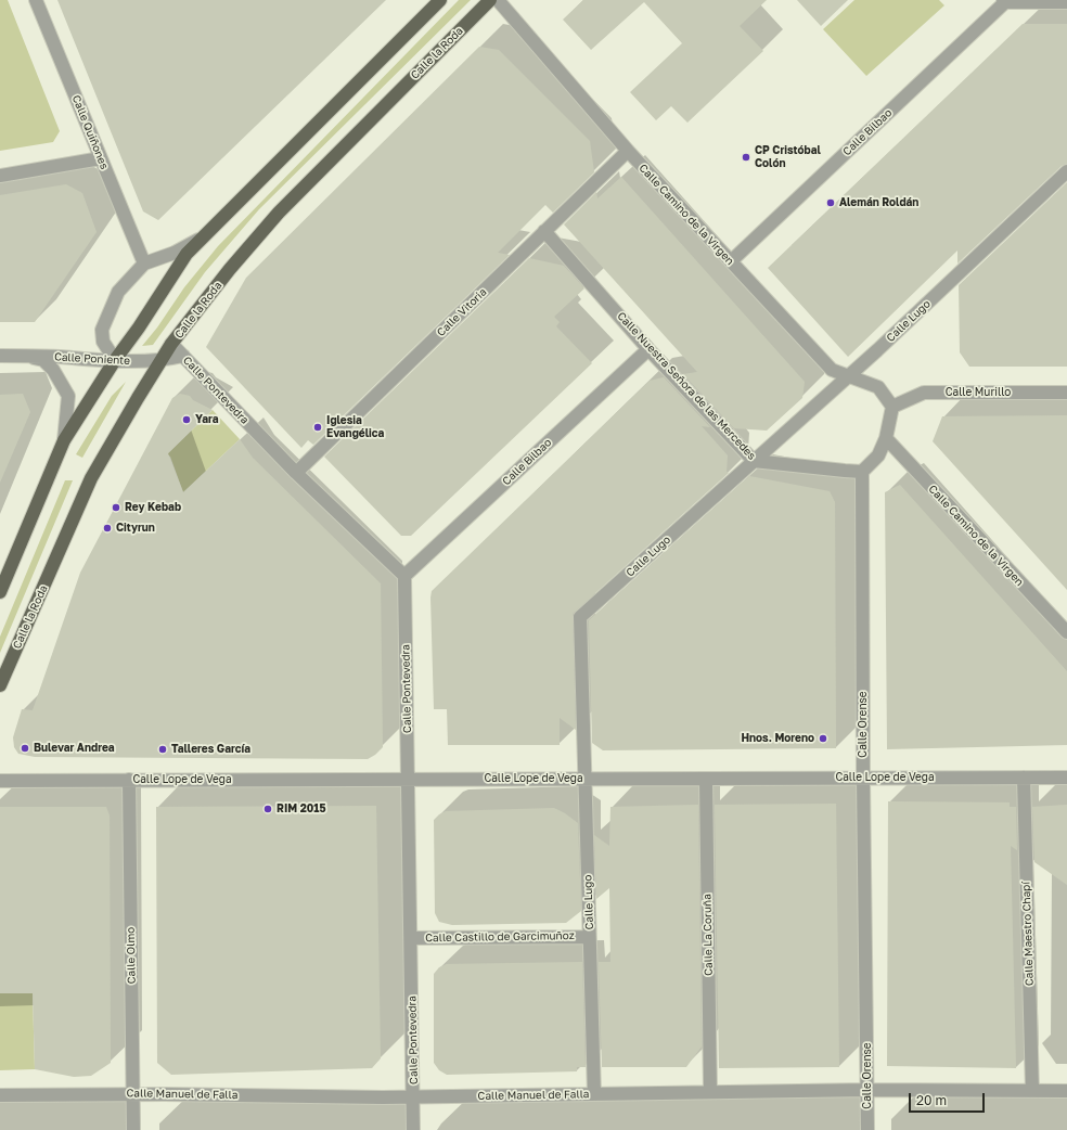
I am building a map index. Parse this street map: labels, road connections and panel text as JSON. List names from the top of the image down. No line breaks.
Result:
{"streets":{"main road":["Calle la Roda"],"street":["Calle Quiñones","Calle Bilbao","Calle Camino de la Virgen","Calle Vitoria","Calle Lugo","Calle Poniente","Calle Nuestra Señora de las Mercedes","Calle Pontevedra","Calle Murillo","Calle Orense","Calle Lope de Vega","Calle Maestro Chapí","Calle La Coruña","Calle Castillo de Garcimuñoz","Calle Olmo","Calle Manuel de Falla"]},"crossings":[["Calle la Roda","Calle Poniente"],["Calle la Roda","Calle Pontevedra"],["Calle Bilbao","Calle Camino de la Virgen"],["Calle Bilbao","Calle Nuestra Señora de las Mercedes"],["Calle Bilbao","Calle Pontevedra"],["Calle Camino de la Virgen","Calle Vitoria"],["Calle Camino de la Virgen","Calle Lugo"],["Calle Camino de la Virgen","Calle Murillo"],["Calle Vitoria","Calle Nuestra Señora de las Mercedes"],["Calle Vitoria","Calle Pontevedra"],["Calle Lugo","Calle Nuestra Señora de las Mercedes"],["Calle Lugo","Calle Lope de Vega"],["Calle Lugo","Calle Castillo de Garcimuñoz"],["Calle Lugo","Calle Manuel de Falla"],["Calle Poniente","Calle Pontevedra"],["Calle Nuestra Señora de las Mercedes","Calle Orense"],["Calle Pontevedra","Calle Lope de Vega"],["Calle Pontevedra","Calle Castillo de Garcimuñoz"],["Calle Pontevedra","Calle Manuel de Falla"],["Calle Orense","Calle Lope de Vega"],["Calle Orense","Calle Manuel de Falla"],["Calle Lope de Vega","Calle Maestro Chapí"],["Calle Lope de Vega","Calle La Coruña"],["Calle Lope de Vega","Calle Olmo"],["Calle Maestro Chapí","Calle Manuel de Falla"],["Calle La Coruña","Calle Manuel de Falla"],["Calle Olmo","Calle Manuel de Falla"]],"places":["CP Cristóbal Colón","Alemán Roldán","Yara","Iglesia Evangélica","Rey Kebab","Cityrun","Hnos. Moreno","Bulevar Andrea","Talleres García","RIM 2015"],"scale_bar":"20 m"}
